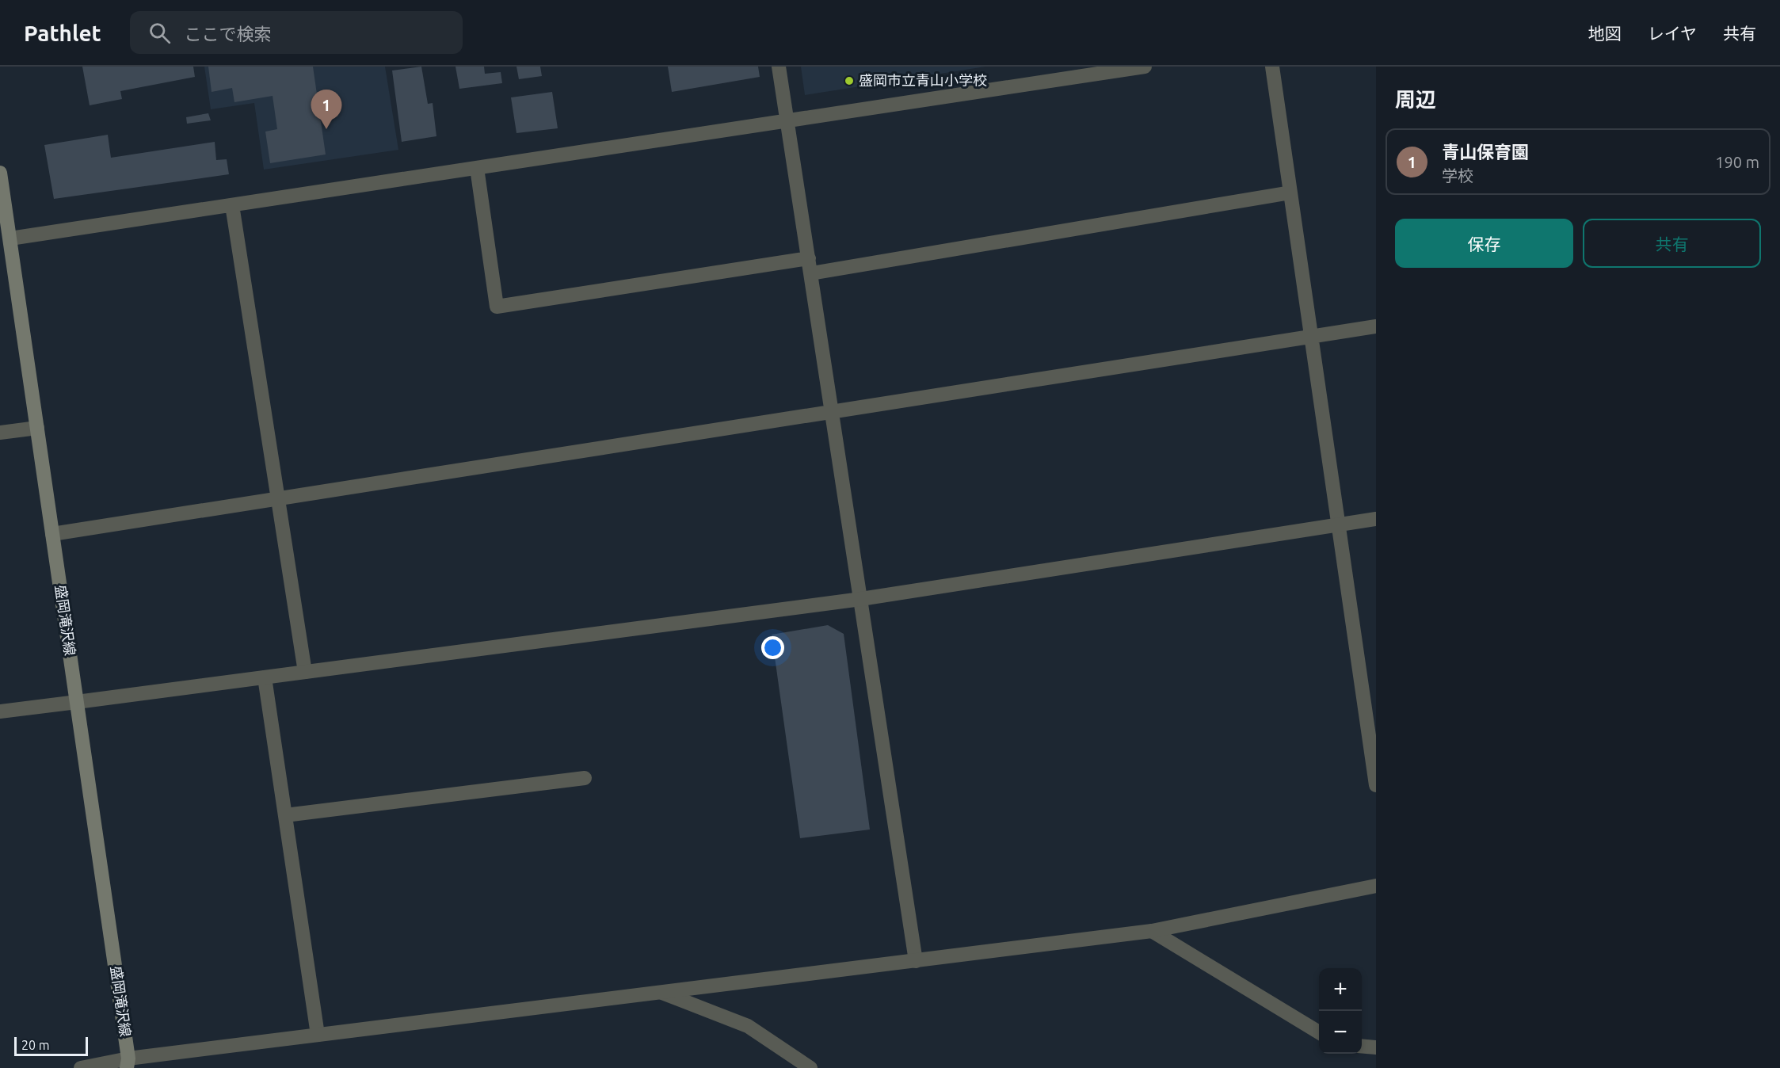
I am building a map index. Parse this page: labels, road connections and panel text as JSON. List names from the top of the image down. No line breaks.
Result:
{"streets":{"main road":["盛岡滝沢線"]},"places":["盛岡市立青山小学校"],"scale_bar":"20 m","page":{"header":"Pathlet","search":"ここで検索","nav":["地図","レイヤ","共有"],"heading":"周辺","pins":"1","list":[{"mark":"1","name":"青山保育園","note":"学校","value":"190 m"}],"buttons":["保存","共有"],"map_buttons":["+","−"],"scale":"20 m"}}
